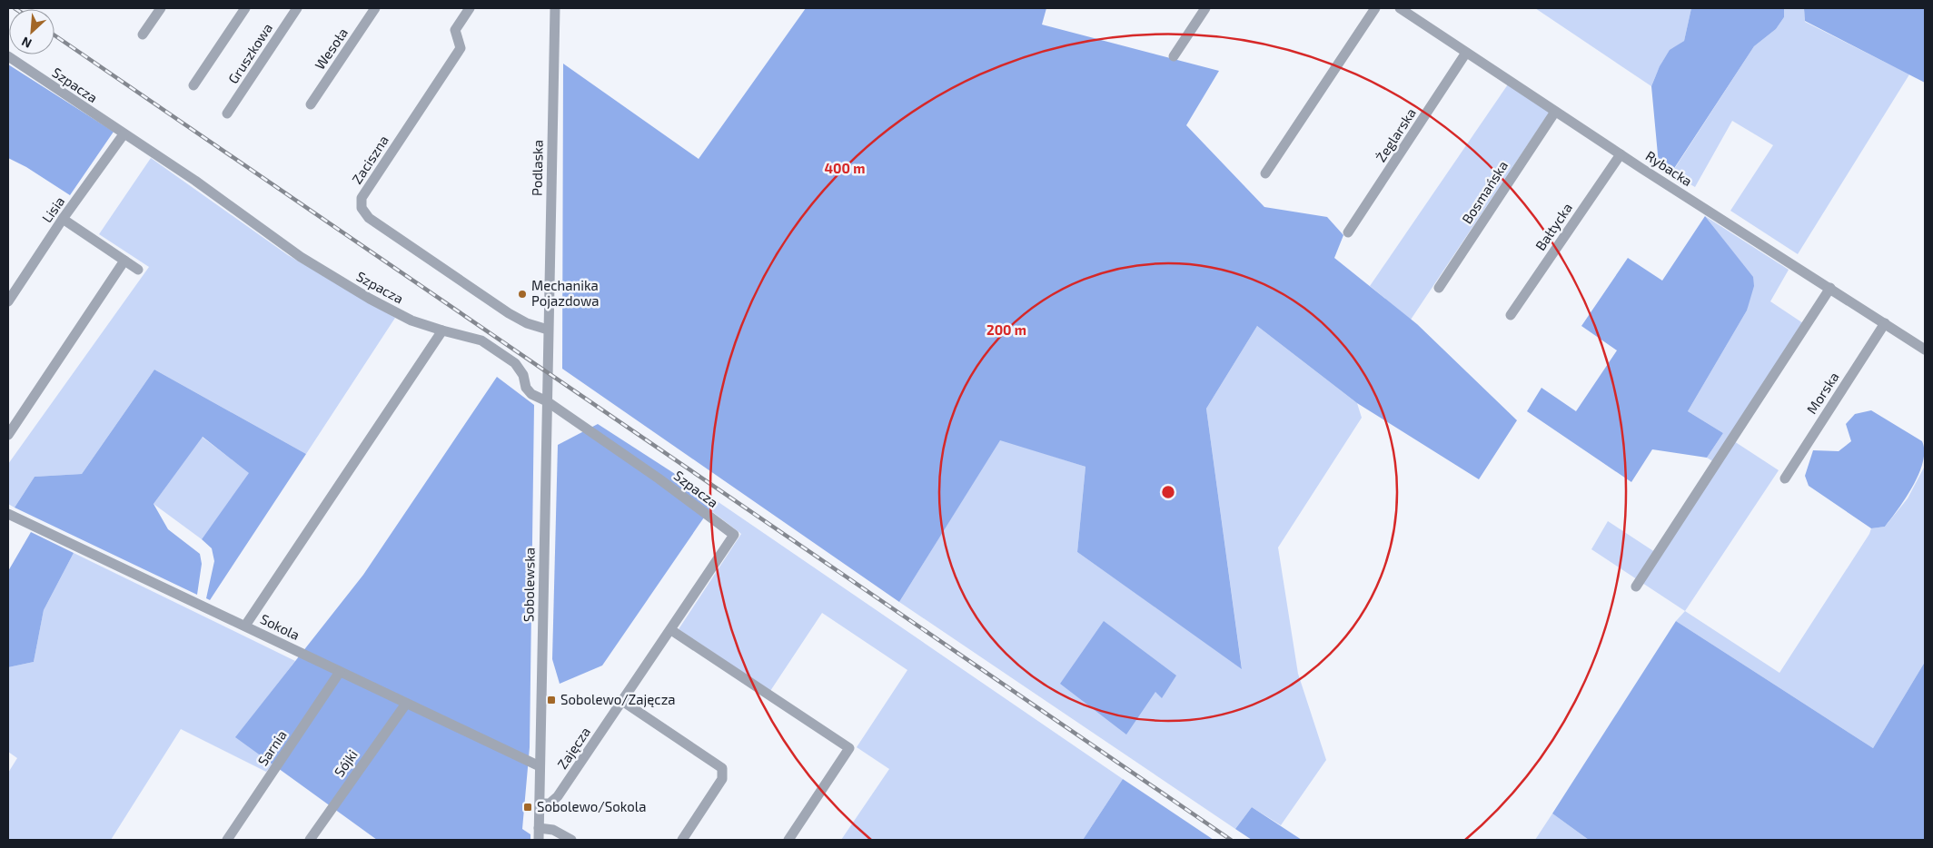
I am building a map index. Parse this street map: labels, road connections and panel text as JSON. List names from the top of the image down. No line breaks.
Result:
{"streets":{"street":["Wesoła","Gruszkowa","Szpacza","Żeglarska","Zaciszna","Podlaska","Rybacka","Bosmańska","Lisia","Bałtycka","Morska","Sobolewska","Sokola","Sarnia","Zajęcza","Sójki"]},"crossings":[["Szpacza","Lisia"],["Szpacza","Sobolewska"],["Szpacza","Zajęcza"],["Żeglarska","Rybacka"],["Zaciszna","Podlaska"],["Zaciszna","Sobolewska"],["Podlaska","Sobolewska"],["Rybacka","Bosmańska"],["Rybacka","Bałtycka"],["Rybacka","Morska"],["Sobolewska","Sokola"],["Sobolewska","Zajęcza"],["Sokola","Sarnia"],["Sokola","Sójki"]],"places":{"other":["Mechanika Pojazdowa"],"transit":["Sobolewo/Zajęcza","Sobolewo/Sokola"]},"north":"bottom left","rings":["400 m","200 m"]}
